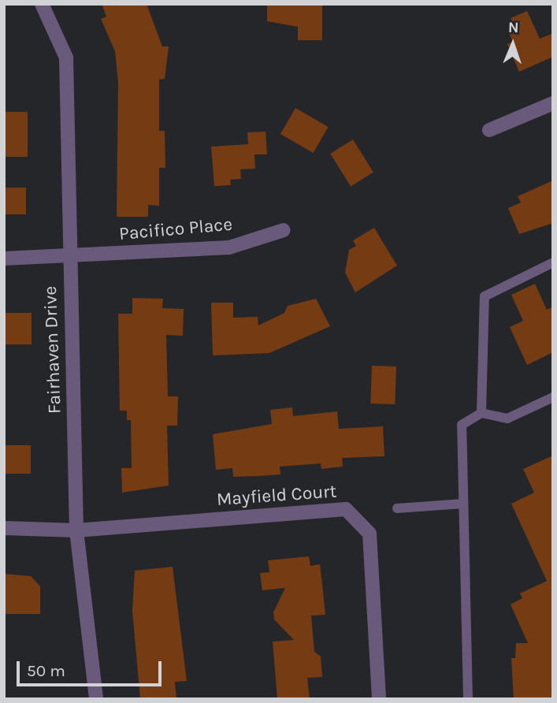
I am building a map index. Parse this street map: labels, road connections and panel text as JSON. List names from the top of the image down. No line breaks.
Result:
{"streets":{"street":["Pacifico Place","Fairhaven Drive","Mayfield Court"]},"crossings":[["Pacifico Place","Fairhaven Drive"],["Fairhaven Drive","Mayfield Court"]],"scale_bar":"50 m","north":"top"}
